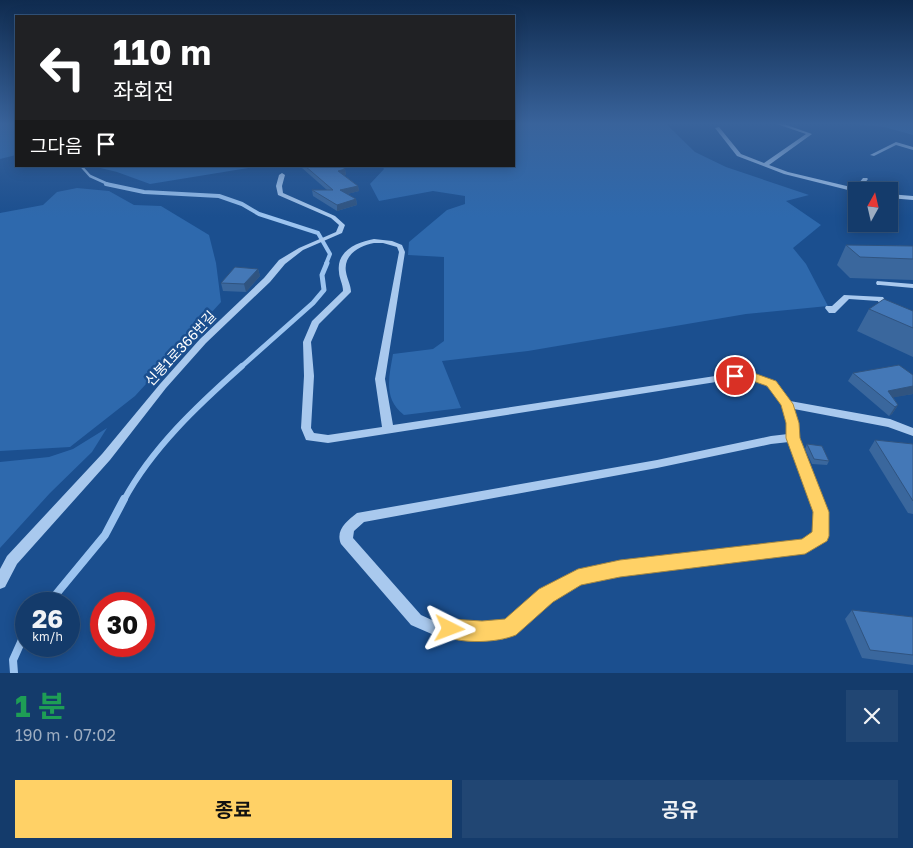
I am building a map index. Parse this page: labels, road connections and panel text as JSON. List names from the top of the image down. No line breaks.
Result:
{"streets":{"street":["신봉1로366번길"]},"north":"top","page":{"turn":["110 m","좌회전"],"then":"그다음","speed":"26 km/h","limit":"30","heading":["1 분","190 m · 07:02"],"buttons":["종료","공유"]}}
